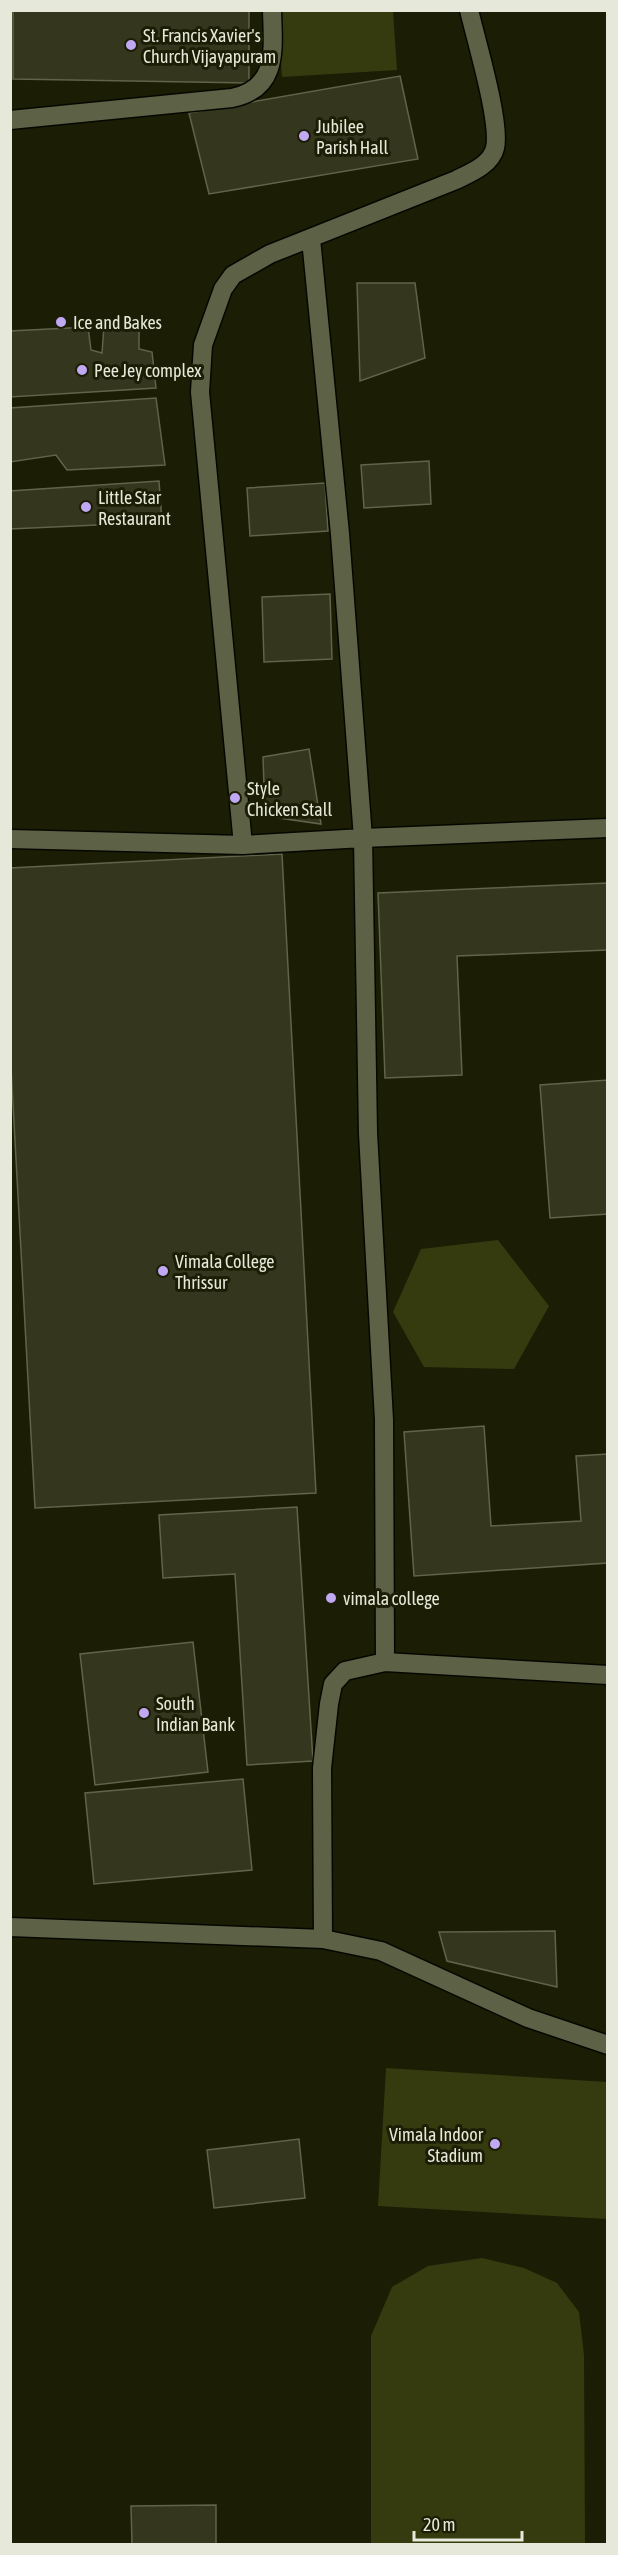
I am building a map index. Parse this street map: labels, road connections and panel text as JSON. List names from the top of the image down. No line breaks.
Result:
{"places":["St. Francis Xavier's Church Vijayapuram","Jubilee Parish Hall","Ice and Bakes","Pee Jey complex","Little Star Restaurant","Style Chicken Stall","Vimala College Thrissur","vimala college","South Indian Bank","Vimala Indoor Stadium"],"scale_bar":"20 m"}
